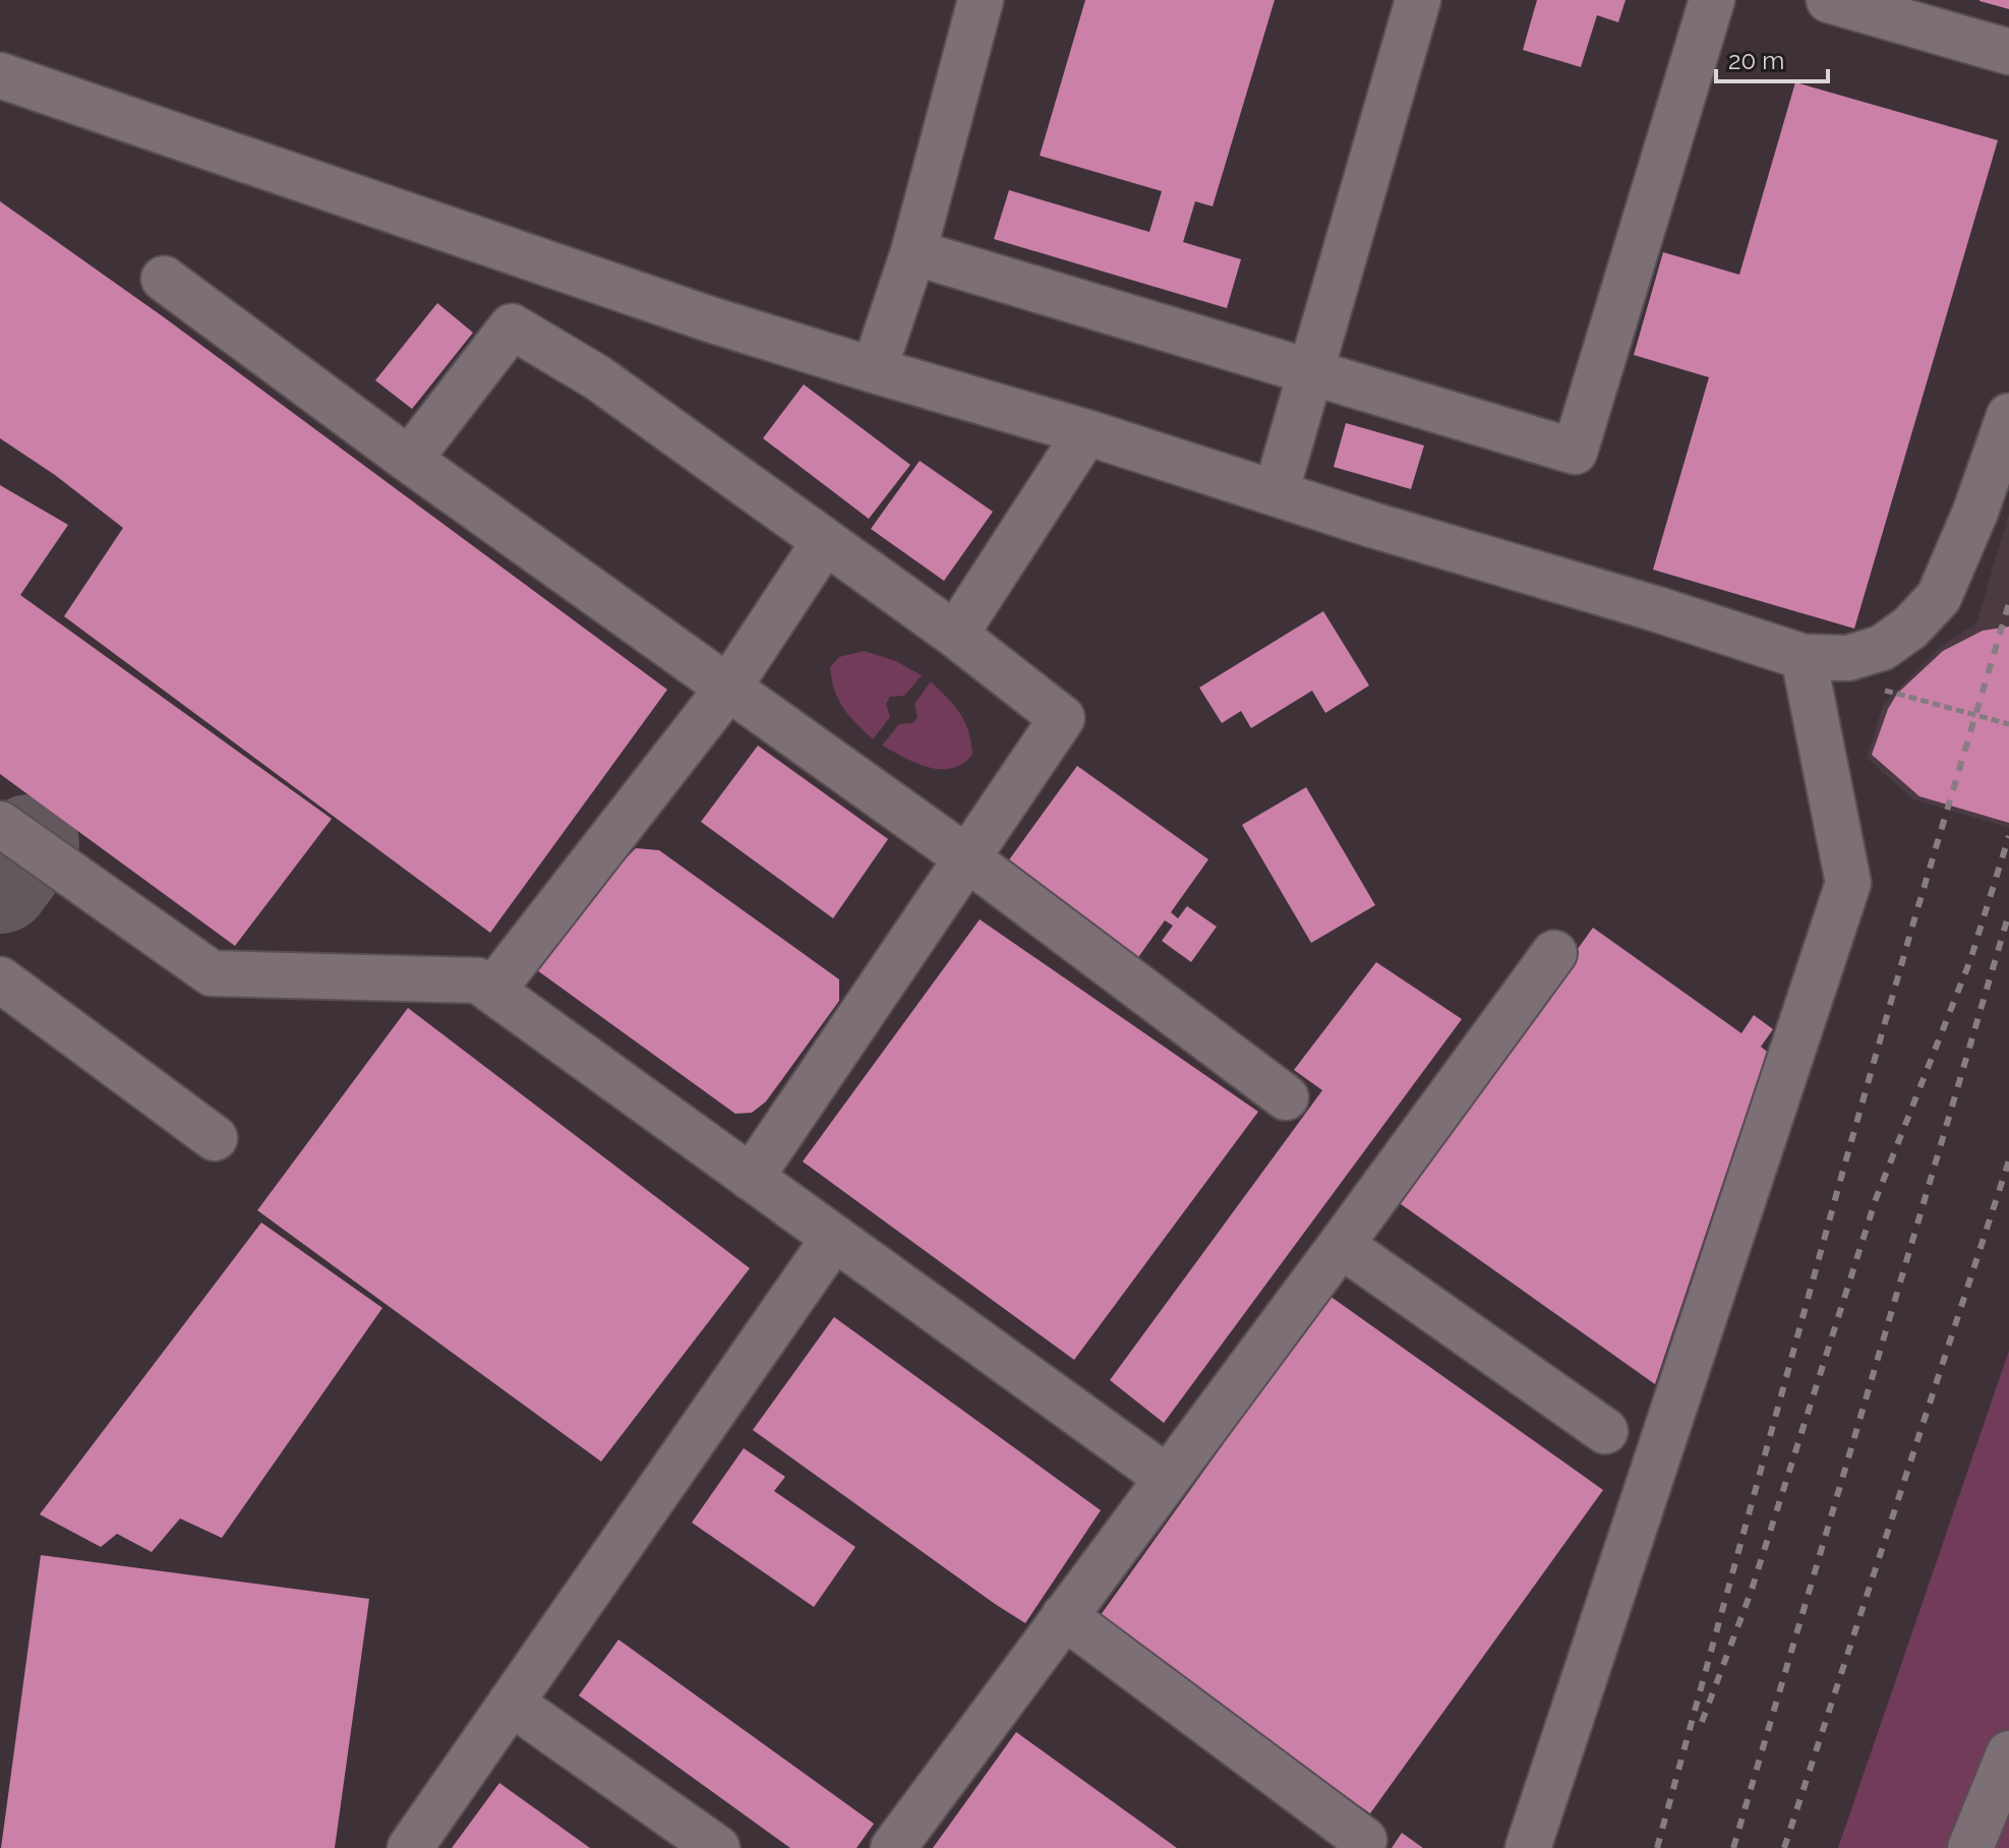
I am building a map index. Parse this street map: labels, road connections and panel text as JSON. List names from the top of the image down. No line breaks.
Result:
{"scale_bar":"20 m"}
